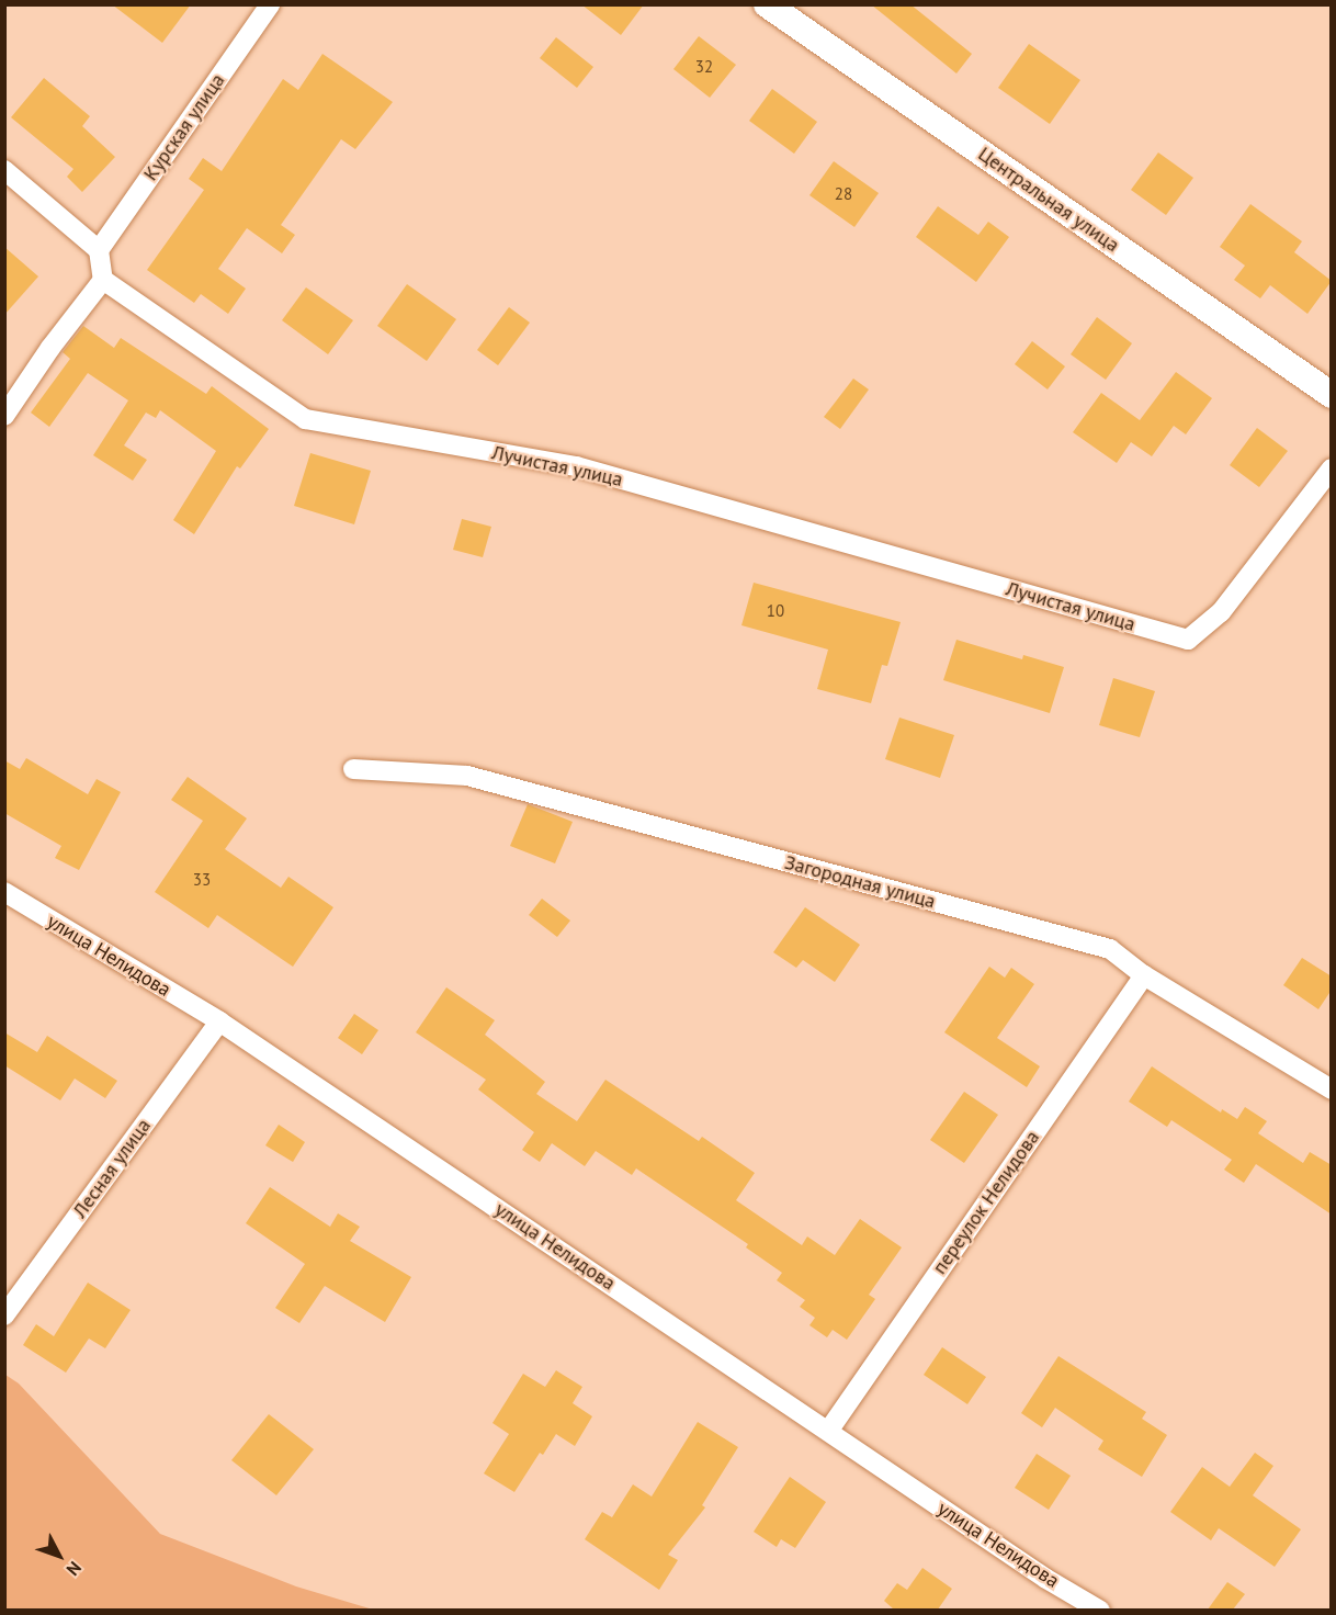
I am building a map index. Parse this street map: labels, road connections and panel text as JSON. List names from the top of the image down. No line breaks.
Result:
{"streets":{"street":["Курская улица","Центральная улица","Лучистая улица","Загородная улица","улица Нелидова","Лесная улица","переулок Нелидова"]},"crossings":[["Загородная улица","переулок Нелидова"],["улица Нелидова","Лесная улица"],["улица Нелидова","переулок Нелидова"]],"house_numbers":["32","28","10","33"],"north":"bottom right"}
